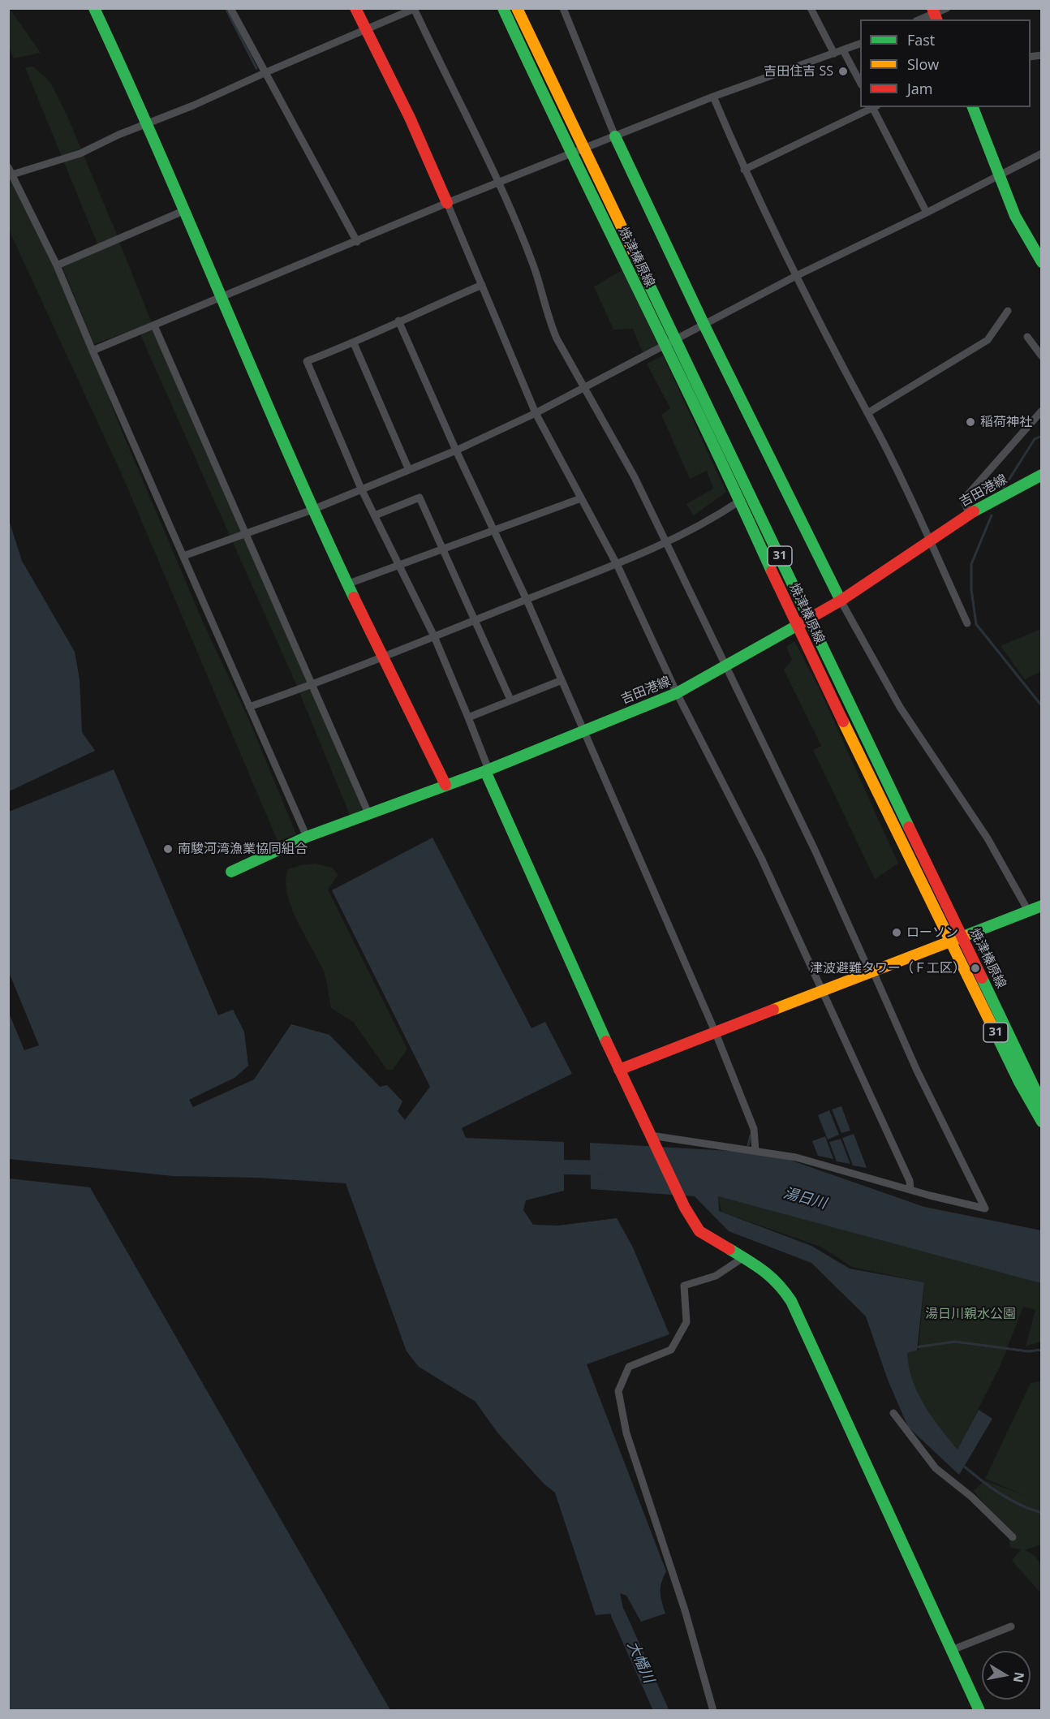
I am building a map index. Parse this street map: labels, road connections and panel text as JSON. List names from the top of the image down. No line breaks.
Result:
{"streets":{"main road":["焼津榛原線","吉田港線","31"]},"crossings":[["焼津榛原線","吉田港線"]],"water":["湯日川","大幡川"],"parks":["湯日川親水公園"],"places":["吉田住吉 SS","稲荷神社","南駿河湾漁業協同組合","ローソン","津波避難タワー（Ｆ工区）"],"legend":["Fast","Slow","Jam"],"north":"right"}
